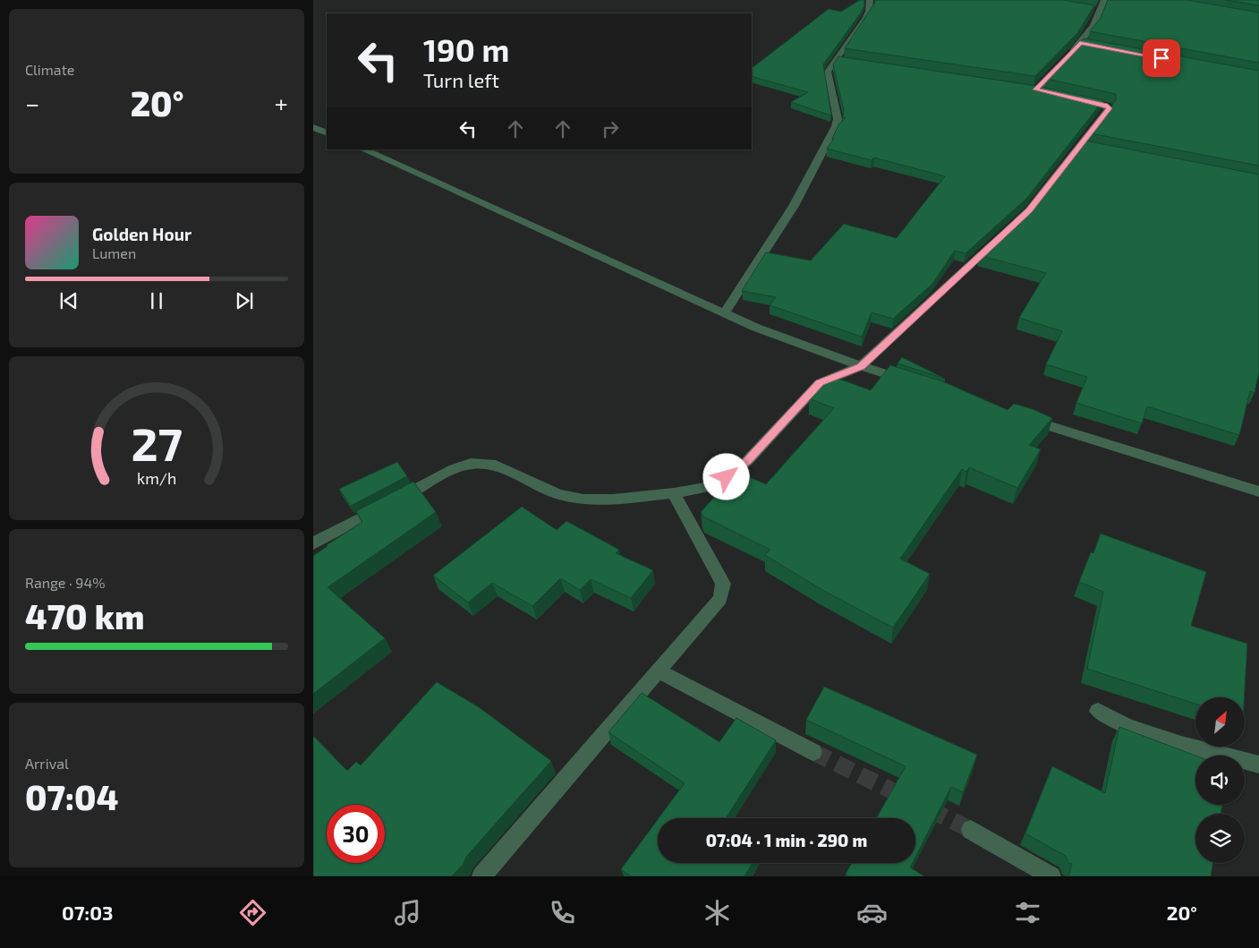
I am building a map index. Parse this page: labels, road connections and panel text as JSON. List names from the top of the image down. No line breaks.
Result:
{"north":"top right","page":{"tile":["Climate",["Range · 94%","470 km"],["Arrival","07:04"]],"turn":["190 m","Turn left"],"heat":["−","20°","+"],"song":["Golden Hour","Lumen"],"limit":"30","trip":"07:04 · 1 min · 290 m","tabs":["07:03","20°"],"gauge":["27","km/h"]}}
